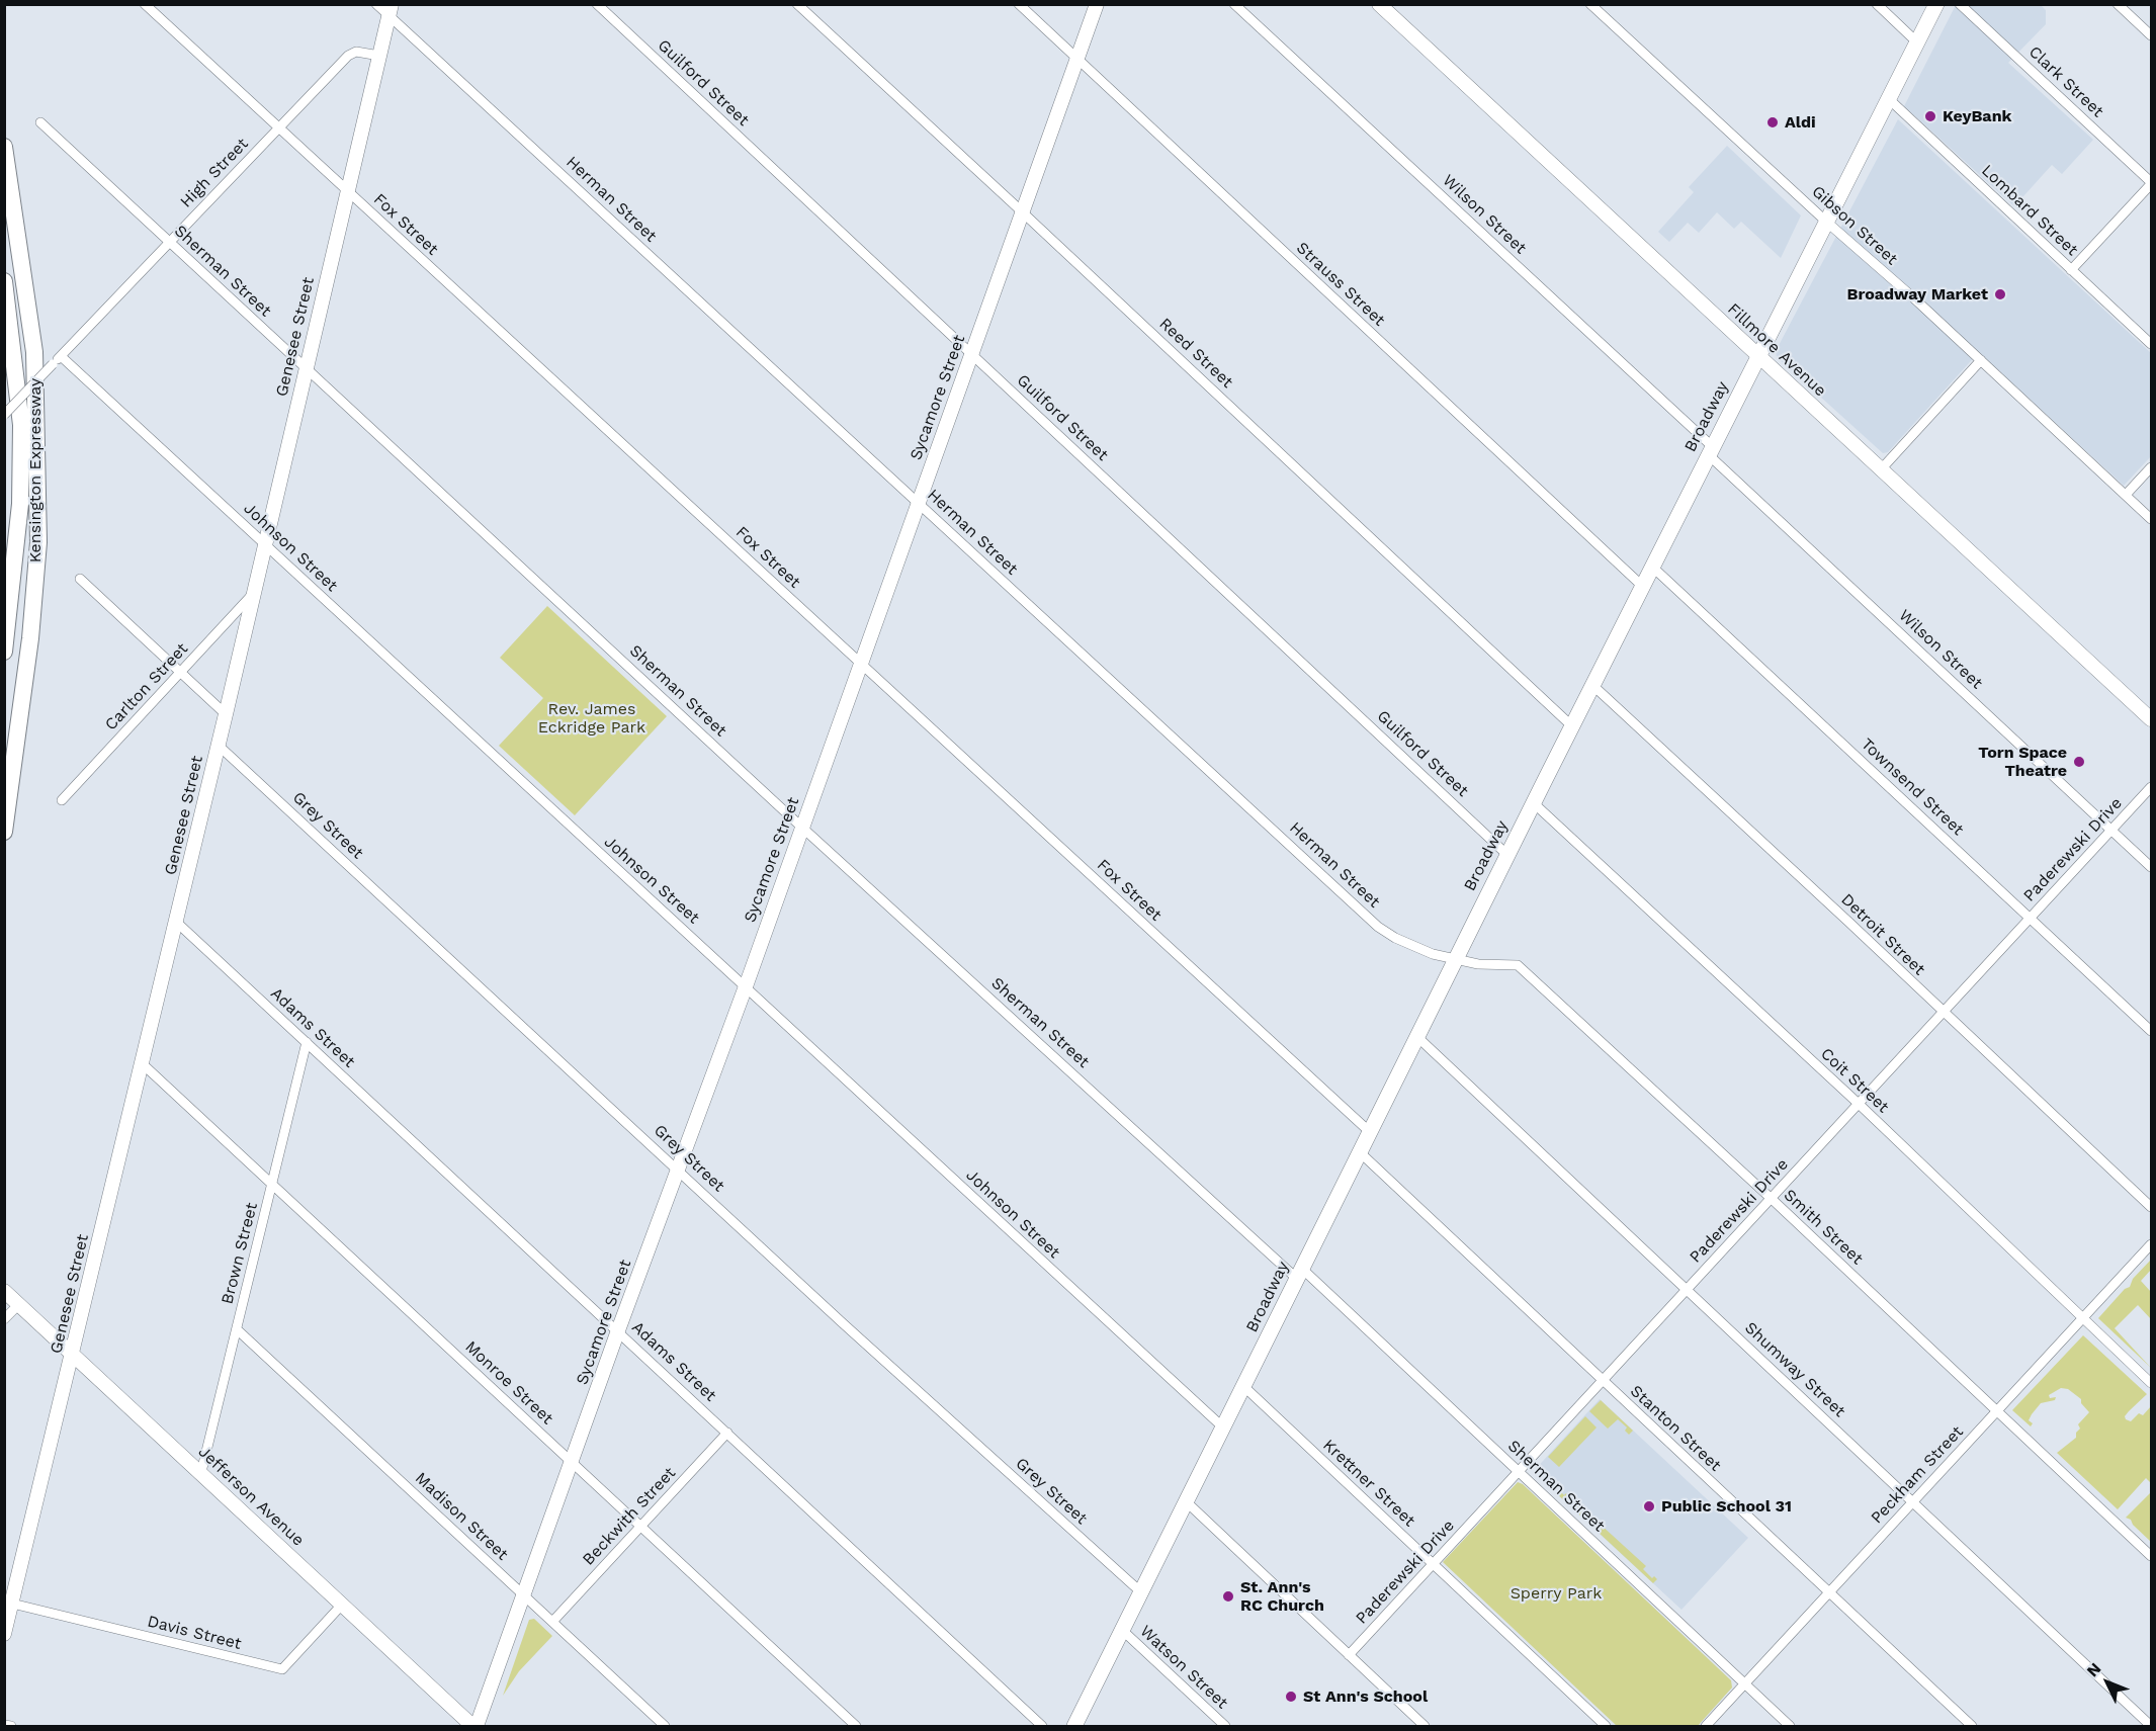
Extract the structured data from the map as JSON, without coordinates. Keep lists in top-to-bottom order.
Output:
{
  "streets": {
    "highway": ["Kensington Expressway"],
    "main road": ["Broadway"],
    "street": [
      "Clark Street",
      "Guilford Street",
      "High Street",
      "Herman Street",
      "Lombard Street",
      "Wilson Street",
      "Fox Street",
      "Gibson Street",
      "Sherman Street",
      "Strauss Street",
      "Genesee Street",
      "Fillmore Avenue",
      "Reed Street",
      "Sycamore Street",
      "Johnson Street",
      "Carlton Street",
      "Townsend Street",
      "Grey Street",
      "Paderewski Drive",
      "Detroit Street",
      "Adams Street",
      "Coit Street",
      "Smith Street",
      "Brown Street",
      "Shumway Street",
      "Monroe Street",
      "Stanton Street",
      "Peckham Street",
      "Krettner Street",
      "Jefferson Avenue",
      "Madison Street",
      "Beckwith Street",
      "Davis Street",
      "Watson Street"
    ]
  },
  "crossings": [
    ["Guilford Street", "Sycamore Street"],
    ["Guilford Street", "Broadway"],
    ["High Street", "Fox Street"],
    ["High Street", "Sherman Street"],
    ["High Street", "Genesee Street"],
    ["High Street", "Johnson Street"],
    ["Herman Street", "Genesee Street"],
    ["Herman Street", "Sycamore Street"],
    ["Herman Street", "Broadway"],
    ["Herman Street", "Smith Street"],
    ["Lombard Street", "Broadway"],
    ["Wilson Street", "Broadway"],
    ["Wilson Street", "Paderewski Drive"],
    ["Fox Street", "Genesee Street"],
    ["Fox Street", "Sycamore Street"],
    ["Fox Street", "Broadway"],
    ["Gibson Street", "Broadway"],
    ["Sherman Street", "Genesee Street"],
    ["Sherman Street", "Sycamore Street"],
    ["Sherman Street", "Broadway"],
    ["Sherman Street", "Paderewski Drive"],
    ["Sherman Street", "Peckham Street"],
    ["Strauss Street", "Sycamore Street"],
    ["Strauss Street", "Broadway"],
    ["Genesee Street", "Johnson Street"],
    ["Genesee Street", "Carlton Street"],
    ["Genesee Street", "Grey Street"],
    ["Genesee Street", "Adams Street"],
    ["Genesee Street", "Monroe Street"],
    ["Genesee Street", "Jefferson Avenue"],
    ["Genesee Street", "Davis Street"],
    ["Fillmore Avenue", "Broadway"],
    ["Reed Street", "Sycamore Street"],
    ["Reed Street", "Broadway"],
    ["Sycamore Street", "Johnson Street"],
    ["Sycamore Street", "Grey Street"],
    ["Sycamore Street", "Adams Street"],
    ["Sycamore Street", "Monroe Street"],
    ["Sycamore Street", "Jefferson Avenue"],
    ["Sycamore Street", "Madison Street"],
    ["Broadway", "Johnson Street"],
    ["Broadway", "Townsend Street"],
    ["Broadway", "Grey Street"],
    ["Broadway", "Detroit Street"],
    ["Broadway", "Coit Street"],
    ["Broadway", "Smith Street"],
    ["Broadway", "Shumway Street"],
    ["Broadway", "Stanton Street"],
    ["Broadway", "Krettner Street"],
    ["Broadway", "Watson Street"],
    ["Townsend Street", "Paderewski Drive"],
    ["Paderewski Drive", "Detroit Street"],
    ["Paderewski Drive", "Coit Street"],
    ["Paderewski Drive", "Smith Street"],
    ["Paderewski Drive", "Shumway Street"],
    ["Paderewski Drive", "Stanton Street"],
    ["Paderewski Drive", "Krettner Street"],
    ["Adams Street", "Brown Street"],
    ["Adams Street", "Beckwith Street"],
    ["Coit Street", "Peckham Street"],
    ["Smith Street", "Peckham Street"],
    ["Brown Street", "Monroe Street"],
    ["Brown Street", "Jefferson Avenue"],
    ["Brown Street", "Madison Street"],
    ["Shumway Street", "Peckham Street"],
    ["Monroe Street", "Beckwith Street"],
    ["Stanton Street", "Peckham Street"],
    ["Jefferson Avenue", "Davis Street"],
    ["Madison Street", "Beckwith Street"]
  ],
  "parks": ["Rev. James Eckridge Park", "Sperry Park"],
  "places": [
    "KeyBank",
    "Aldi",
    "Broadway Market",
    "Torn Space Theatre",
    "Public School 31",
    "St. Ann's RC Church",
    "St Ann's School"
  ],
  "north": "top left"
}
